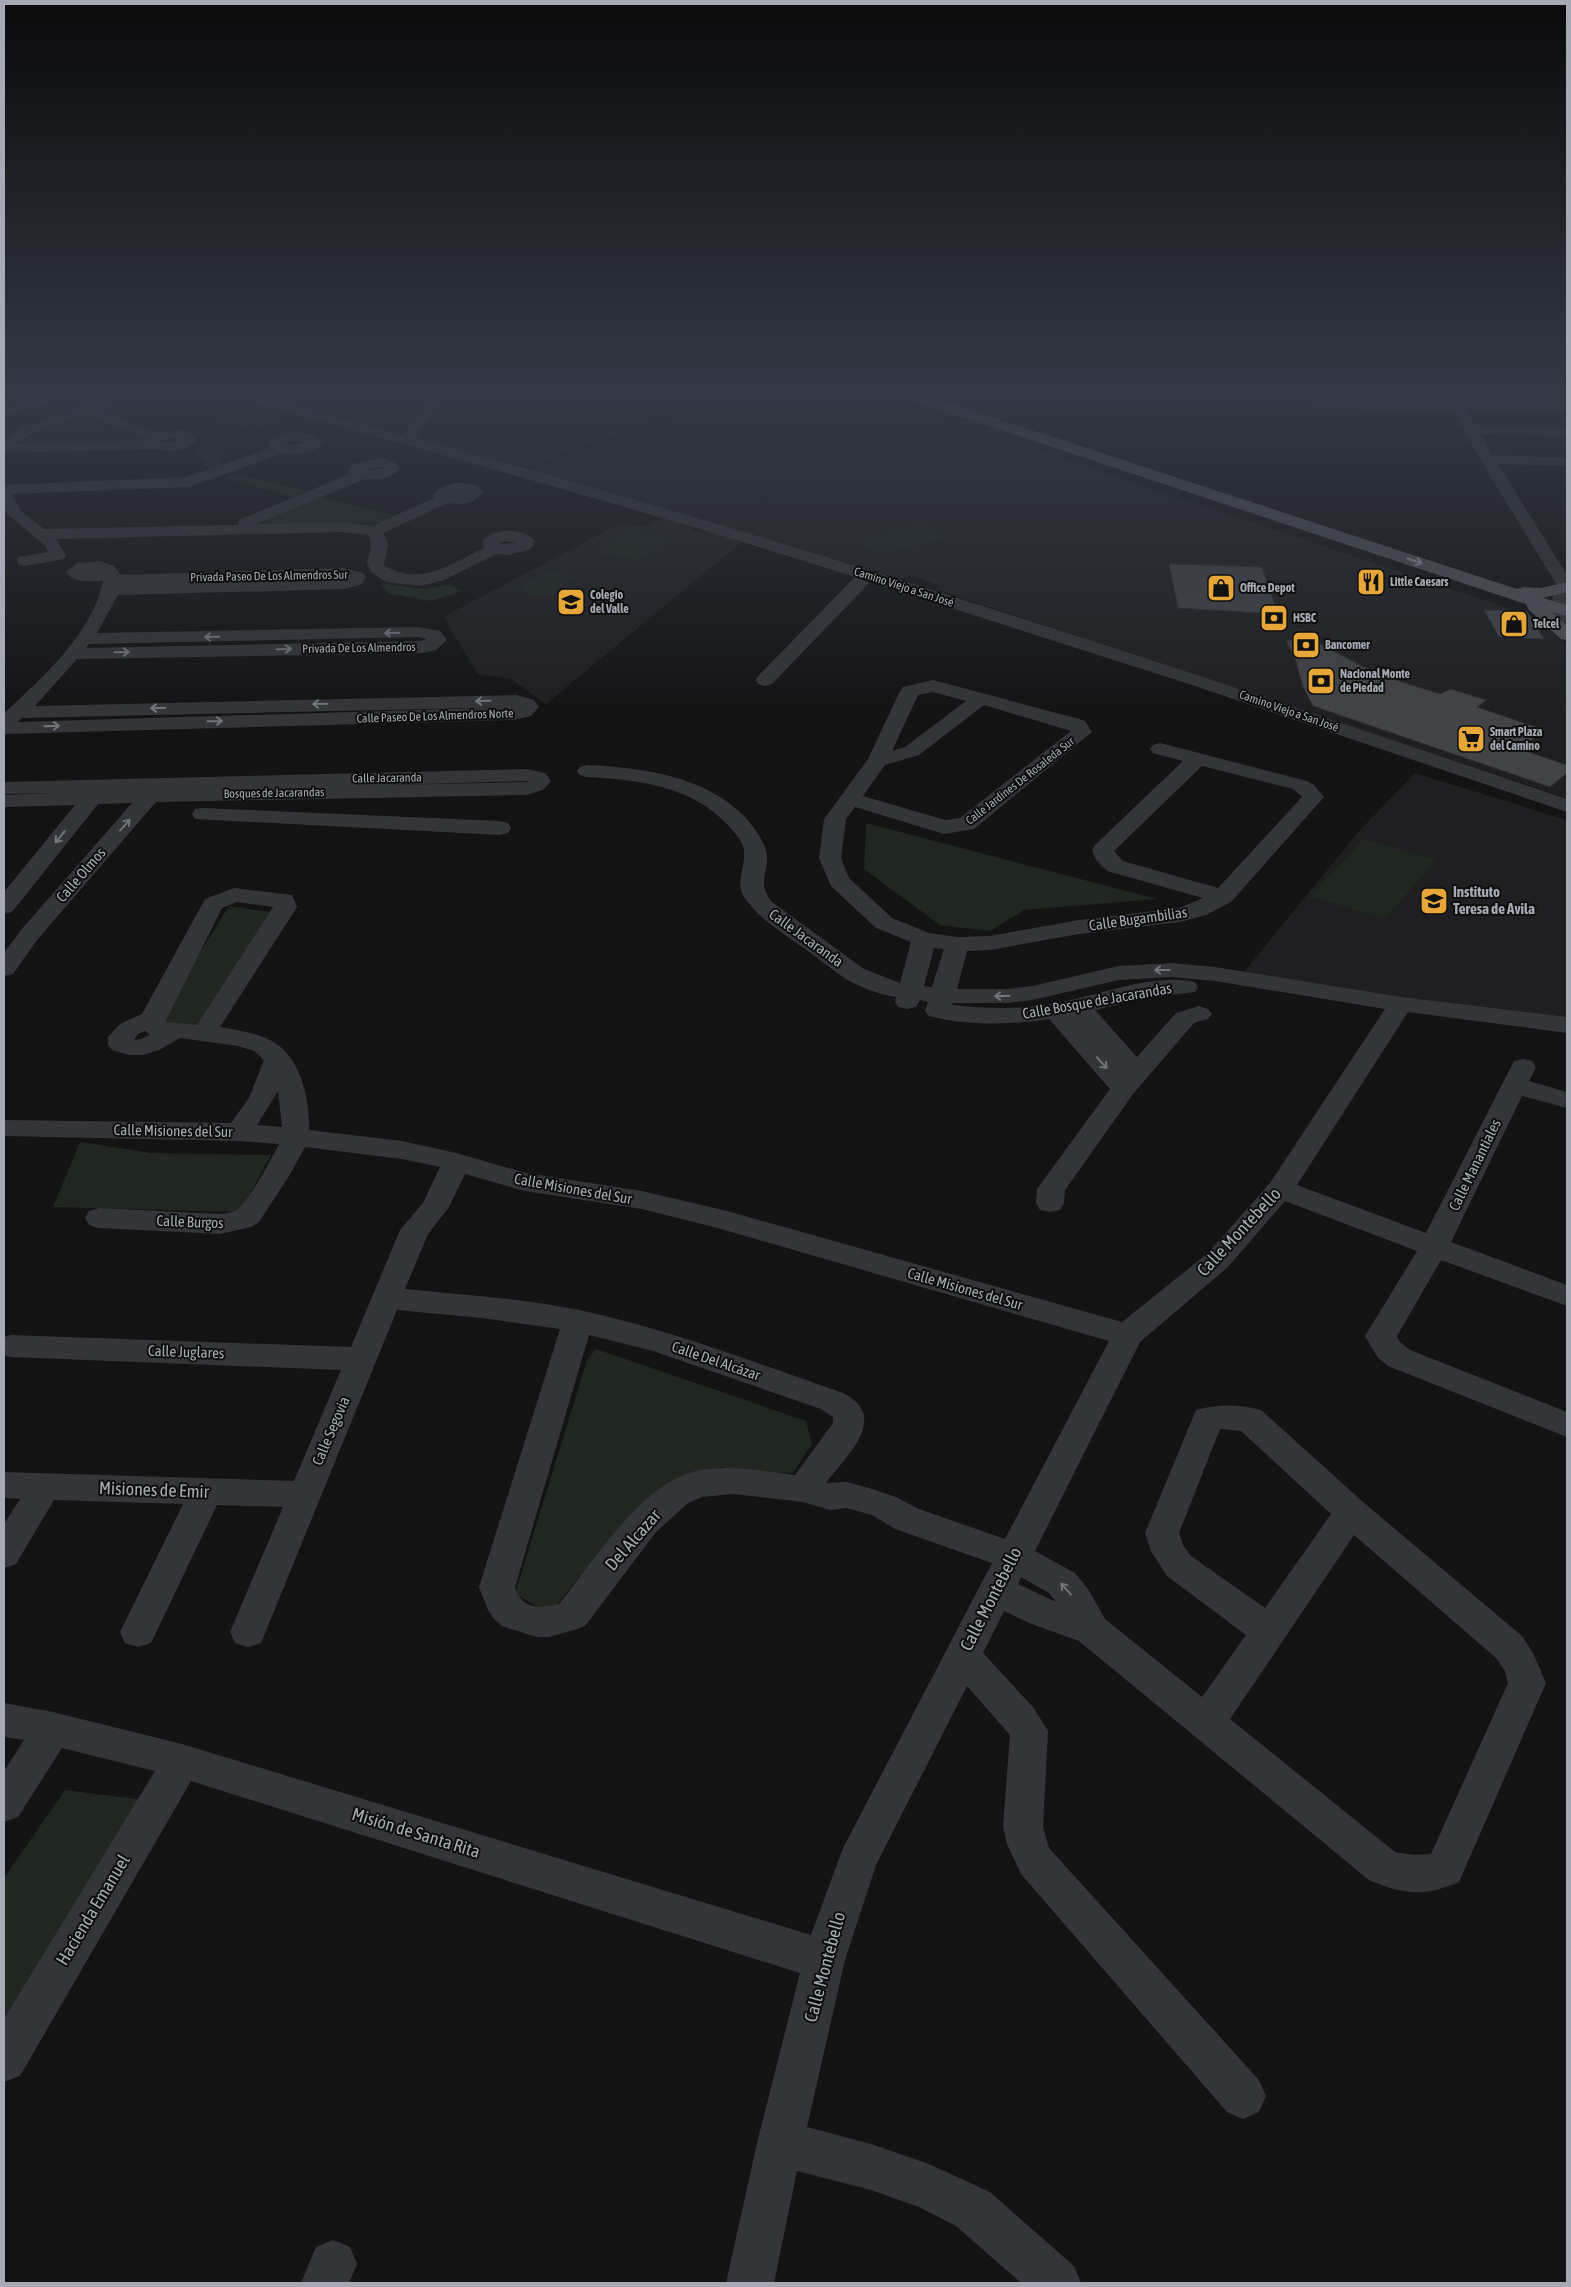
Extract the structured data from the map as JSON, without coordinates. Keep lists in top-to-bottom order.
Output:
{
  "streets": {
    "street": [
      "Privada Paseo De Los Almendros Sur",
      "Camino Viejo a San José",
      "Privada De Los Almendros",
      "Calle Paseo De Los Almendros Norte",
      "Calle Jacaranda",
      "Calle Jardines De Rosaleda Sur",
      "Bosques de Jacarandas",
      "Calle Olmos",
      "Calle Bugambilias",
      "Calle Bosque de Jacarandas",
      "Calle Misiones del Sur",
      "Calle Manantiales",
      "Calle Burgos",
      "Calle Montebello",
      "Calle Juglares",
      "Calle Del Alcázar",
      "Calle Segovia",
      "Misiones de Emir",
      "Del Alcazar",
      "Misión de Santa Rita",
      "Hacienda Emanuel"
    ]
  },
  "crossings": [
    ["Privada Paseo De Los Almendros Sur", "Privada De Los Almendros"],
    ["Calle Jacaranda", "Bosques de Jacarandas"],
    ["Calle Jacaranda", "Calle Bosque de Jacarandas"],
    ["Calle Jardines De Rosaleda Sur", "Calle Bugambilias"],
    ["Bosques de Jacarandas", "Calle Olmos"],
    ["Calle Bosque de Jacarandas", "Calle Montebello"],
    ["Calle Misiones del Sur", "Calle Burgos"],
    ["Calle Misiones del Sur", "Calle Montebello"],
    ["Calle Misiones del Sur", "Calle Segovia"],
    ["Calle Montebello", "Misión de Santa Rita"],
    ["Calle Juglares", "Calle Segovia"],
    ["Calle Del Alcázar", "Calle Segovia"],
    ["Calle Del Alcázar", "Del Alcazar"],
    ["Calle Segovia", "Misiones de Emir"],
    ["Misión de Santa Rita", "Hacienda Emanuel"]
  ],
  "places": {
    "restaurant": ["Little Caesars"],
    "shop": ["Office Depot", "Telcel"],
    "school or university": ["Colegio del Valle", "Instituto Teresa de Avila"],
    "bank": ["HSBC", "Bancomer", "Nacional Monte de Piedad"],
    "supermarket": ["Smart Plaza del Camino"]
  }
}
